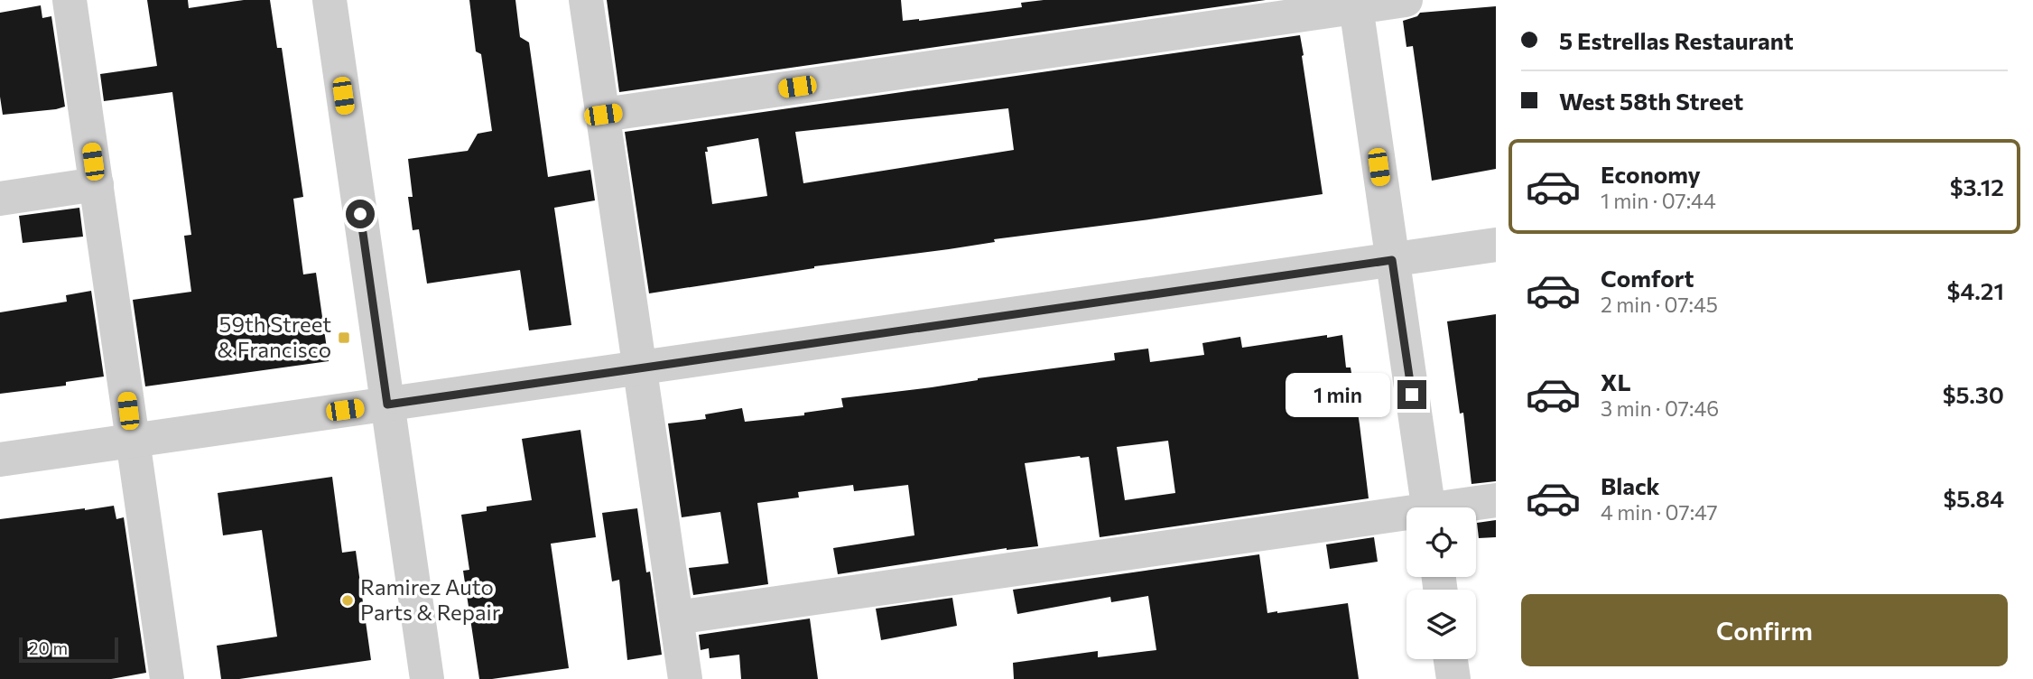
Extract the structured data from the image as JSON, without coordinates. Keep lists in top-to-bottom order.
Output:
{
  "places": {
    "transit": ["59th Street & Francisco"],
    "other": ["Ramirez Auto Parts & Repair"]
  },
  "scale_bar": "20 m",
  "page": {
    "banner": ["5 Estrellas Restaurant", "West 58th Street"],
    "list": [
      {
        "name": "Economy",
        "note": "1 min · 07:44",
        "value": "$3.12"
      },
      {
        "name": "Comfort",
        "note": "2 min · 07:45",
        "value": "$4.21"
      },
      {
        "name": "XL",
        "note": "3 min · 07:46",
        "value": "$5.30"
      },
      {
        "name": "Black",
        "note": "4 min · 07:47",
        "value": "$5.84"
      }
    ],
    "bubble": "1 min",
    "buttons": "Confirm",
    "scale": "20 m"
  }
}
